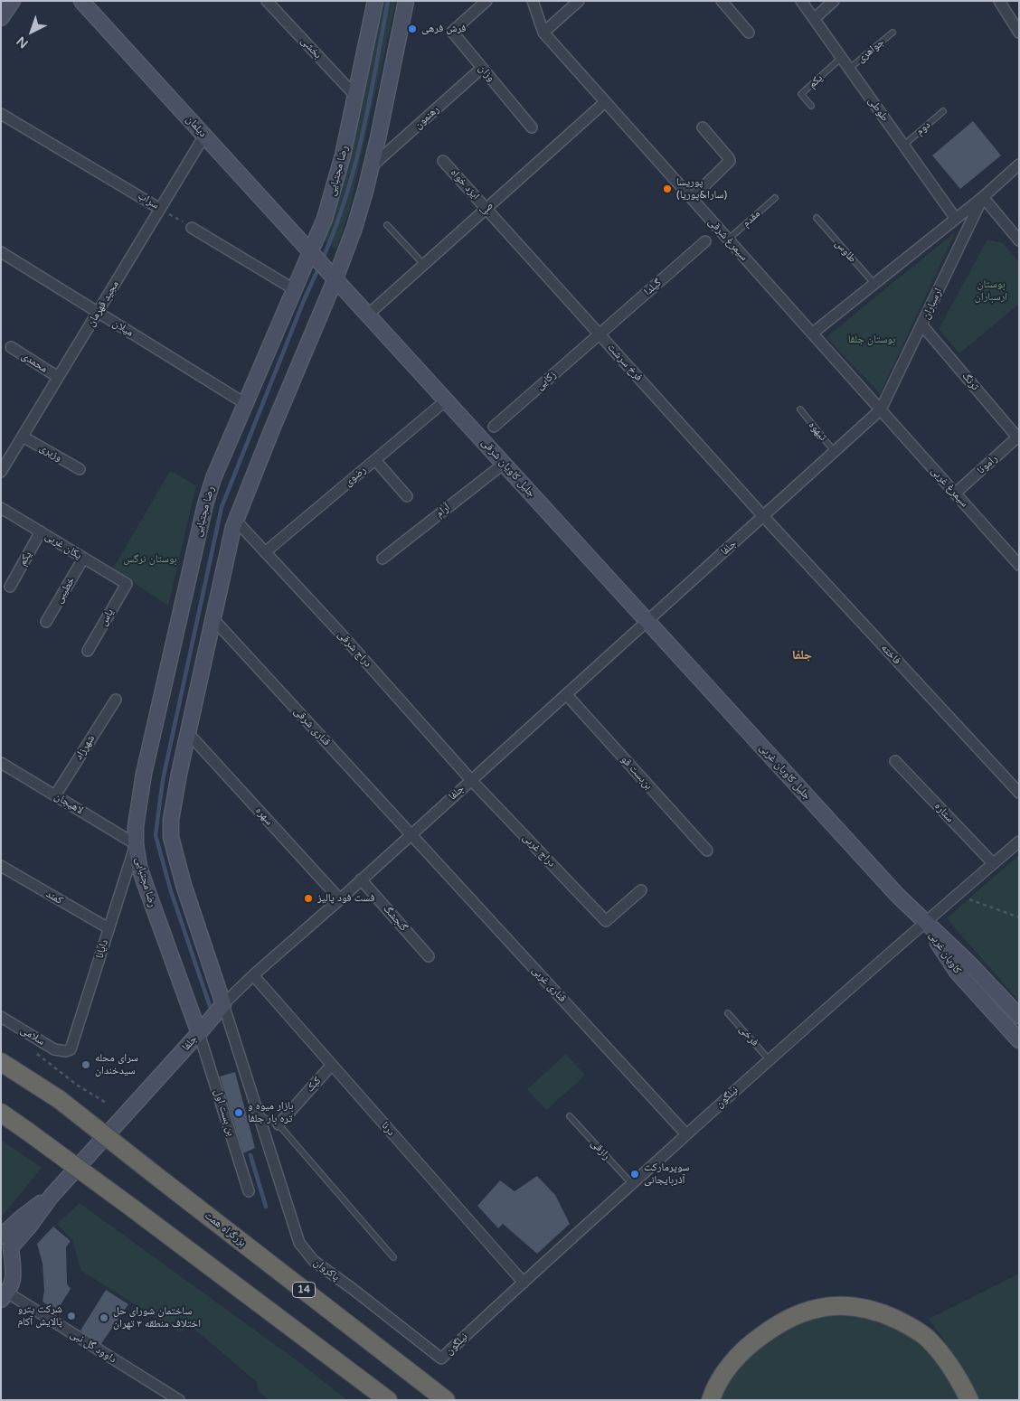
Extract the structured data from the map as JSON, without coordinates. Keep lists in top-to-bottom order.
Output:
{
  "streets": {
    "highway": ["بزرگراه همت", "14"],
    "main road": [
      "دیلمان",
      "رضا مجتبایی",
      "جلیل کاویان شرقی",
      "جلفا",
      "جلیل کاویان غربی",
      "کاویان غربی"
    ],
    "street": [
      "بخشی",
      "وزان",
      "یکم",
      "طوطی",
      "رهنمون",
      "ایزد خواه",
      "سراب",
      "صبا",
      "سیمرغ شرقی",
      "گیلدا",
      "مجید قهرمان",
      "ارسباران",
      "میلان",
      "محمدی",
      "فرخ سرشت",
      "زکایی",
      "ترنگ",
      "وزیری",
      "رامونا",
      "رضوی",
      "سیمرغ غربی",
      "آرام",
      "یکان غربی",
      "خطیبی",
      "یاس",
      "دراج شرقی",
      "فاخته",
      "قناری شرقی",
      "شهرزاد",
      "بن‌بست قو",
      "لاهیجان",
      "ستاره",
      "سهره",
      "دراج غربی",
      "کمند",
      "گنجشگ",
      "دایانا",
      "قناری غربی",
      "سلامی",
      "کبک",
      "نیلگون",
      "بن بست اول",
      "درنا",
      "پاکروان",
      "داوود گل نبی"
    ],
    "lane": [
      "جواهری",
      "دوم",
      "مقدم",
      "طاوس",
      "تیهوه",
      "فرخی",
      "رازقی"
    ]
  },
  "crossings": [
    ["بخشی", "رضا مجتبایی"],
    ["جواهری", "طوطی"],
    ["وزان", "رهنمون"],
    ["یکم", "طوطی"],
    ["یکم", "یکان غربی"],
    ["طوطی", "دوم"],
    ["طوطی", "ارسباران"],
    ["دیلمان", "رضا مجتبایی"],
    ["دیلمان", "مجید قهرمان"],
    ["دیلمان", "جلیل کاویان شرقی"],
    ["رضا مجتبایی", "میلان"],
    ["رضا مجتبایی", "جلفا"],
    ["رضا مجتبایی", "لاهیجان"],
    ["رضا مجتبایی", "دایانا"],
    ["رضا مجتبایی", "بن بست اول"],
    ["ایزد خواه", "صبا"],
    ["ایزد خواه", "فرخ سرشت"],
    ["سراب", "مجید قهرمان"],
    ["صبا", "سیمرغ شرقی"],
    ["صبا", "فرخ سرشت"],
    ["صبا", "جلیل کاویان شرقی"],
    ["مقدم", "سیمرغ شرقی"],
    ["سیمرغ شرقی", "ارسباران"],
    ["سیمرغ شرقی", "سیمرغ غربی"],
    ["سیمرغ شرقی", "جلفا"],
    ["طاوس", "ارسباران"],
    ["گیلدا", "فرخ سرشت"],
    ["گیلدا", "زکایی"],
    ["مجید قهرمان", "میلان"],
    ["مجید قهرمان", "محمدی"],
    ["مجید قهرمان", "وزیری"],
    ["ارسباران", "ترنگ"],
    ["ارسباران", "سیمرغ غربی"],
    ["ارسباران", "جلفا"],
    ["فرخ سرشت", "زکایی"],
    ["فرخ سرشت", "جلفا"],
    ["فرخ سرشت", "فاخته"],
    ["ترنگ", "رامونا"],
    ["تیهوه", "جلفا"],
    ["رامونا", "سیمرغ غربی"],
    ["جلیل کاویان شرقی", "رضوی"],
    ["جلیل کاویان شرقی", "آرام"],
    ["جلیل کاویان شرقی", "جلفا"],
    ["جلیل کاویان شرقی", "جلیل کاویان غربی"],
    ["رضوی", "دراج شرقی"],
    ["سیمرغ غربی", "جلفا"],
    ["یکان غربی", "خطیبی"],
    ["یکان غربی", "یاس"],
    ["جلفا", "دراج شرقی"],
    ["جلفا", "فاخته"],
    ["جلفا", "قناری شرقی"],
    ["جلفا", "جلیل کاویان غربی"],
    ["جلفا", "بن‌بست قو"],
    ["جلفا", "سهره"],
    ["جلفا", "دراج غربی"],
    ["جلفا", "گنجشگ"],
    ["جلفا", "قناری غربی"],
    ["جلفا", "بن بست اول"],
    ["جلفا", "درنا"],
    ["جلفا", "پاکروان"],
    ["دراج شرقی", "دراج غربی"],
    ["قناری شرقی", "قناری غربی"],
    ["شهرزاد", "لاهیجان"],
    ["جلیل کاویان غربی", "کاویان غربی"],
    ["جلیل کاویان غربی", "نیلگون"],
    ["لاهیجان", "دایانا"],
    ["ستاره", "نیلگون"],
    ["کمند", "دایانا"],
    ["دایانا", "سلامی"],
    ["کاویان غربی", "نیلگون"],
    ["قناری غربی", "نیلگون"],
    ["فرخی", "نیلگون"],
    ["کبک", "درنا"],
    ["نیلگون", "درنا"],
    ["نیلگون", "رازقی"],
    ["نیلگون", "پاکروان"]
  ],
  "districts": ["جلفا"],
  "parks": ["بوستان ارسباران", "بوستان جلفا", "بوستان نرگس"],
  "places": [
    "فرش فرهی",
    "پوریسا (سارا&پوریا)",
    "فست فود پالیز",
    "سرای محله سیدخندان",
    "بازار میوه و تره بار جلفا",
    "سوپرمارکت آذربایجانی",
    "شرکت پترو پالایش آکام",
    "ساختمان شورای حل اختلاف منطقه ۳ تهران"
  ],
  "north": "bottom left"
}
